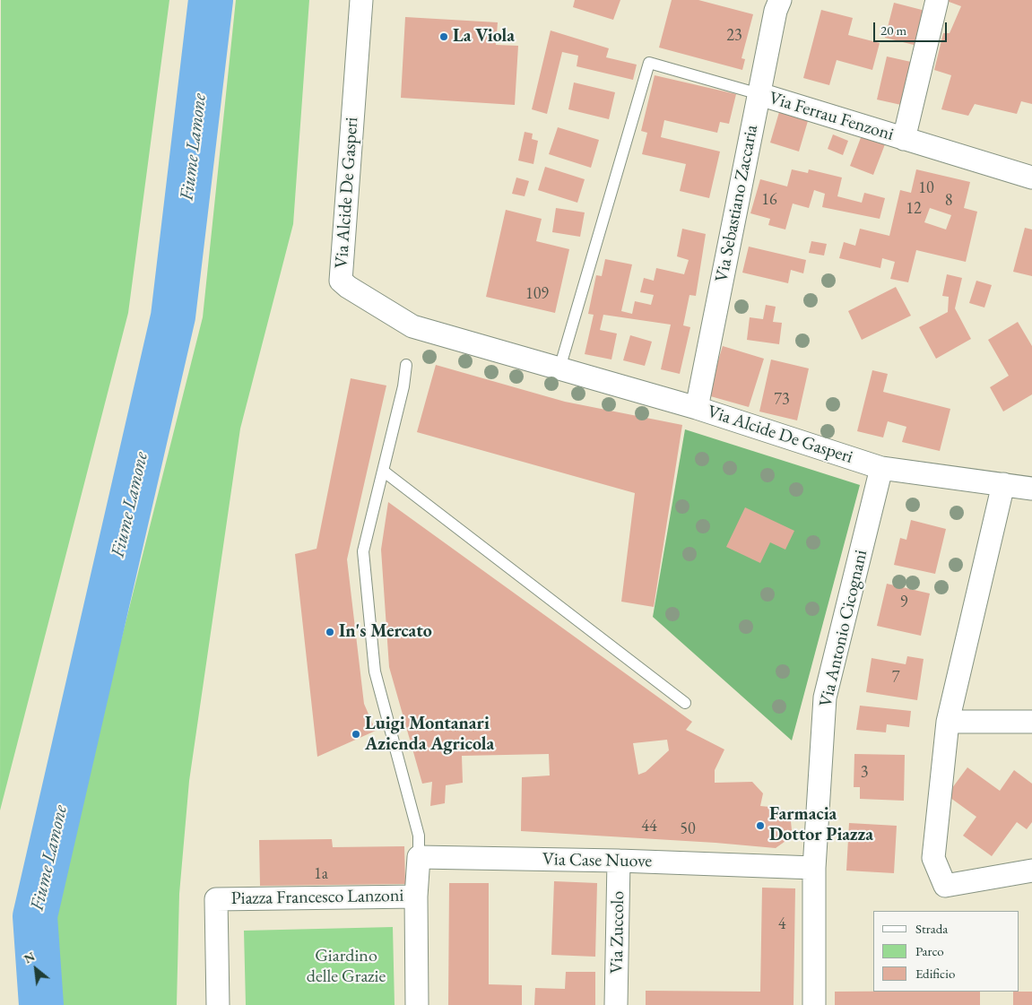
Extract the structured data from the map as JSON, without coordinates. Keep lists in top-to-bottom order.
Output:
{
  "streets": {
    "street": [
      "Via Ferrau Fenzoni",
      "Via Alcide De Gasperi",
      "Via Sebastiano Zaccaria",
      "Via Antonio Cicognani",
      "Via Case Nuove",
      "Piazza Francesco Lanzoni",
      "Via Zuccolo"
    ]
  },
  "crossings": [
    ["Via Ferrau Fenzoni", "Via Sebastiano Zaccaria"],
    ["Via Alcide De Gasperi", "Via Sebastiano Zaccaria"],
    ["Via Alcide De Gasperi", "Via Antonio Cicognani"],
    ["Via Antonio Cicognani", "Via Case Nuove"],
    ["Via Case Nuove", "Via Zuccolo"]
  ],
  "water": ["Fiume Lamone"],
  "parks": ["Giardino delle Grazie"],
  "places": [
    "La Viola",
    "In's Mercato",
    "Luigi Montanari Azienda Agricola",
    "Farmacia Dottor Piazza"
  ],
  "house_numbers": [
    "23",
    "10",
    "16",
    "8",
    "12",
    "109",
    "73",
    "9",
    "7",
    "3",
    "44",
    "50",
    "1a",
    "4"
  ],
  "legend": ["Strada", "Parco", "Edificio"],
  "scale_bar": "20 m",
  "north": "top left"
}
